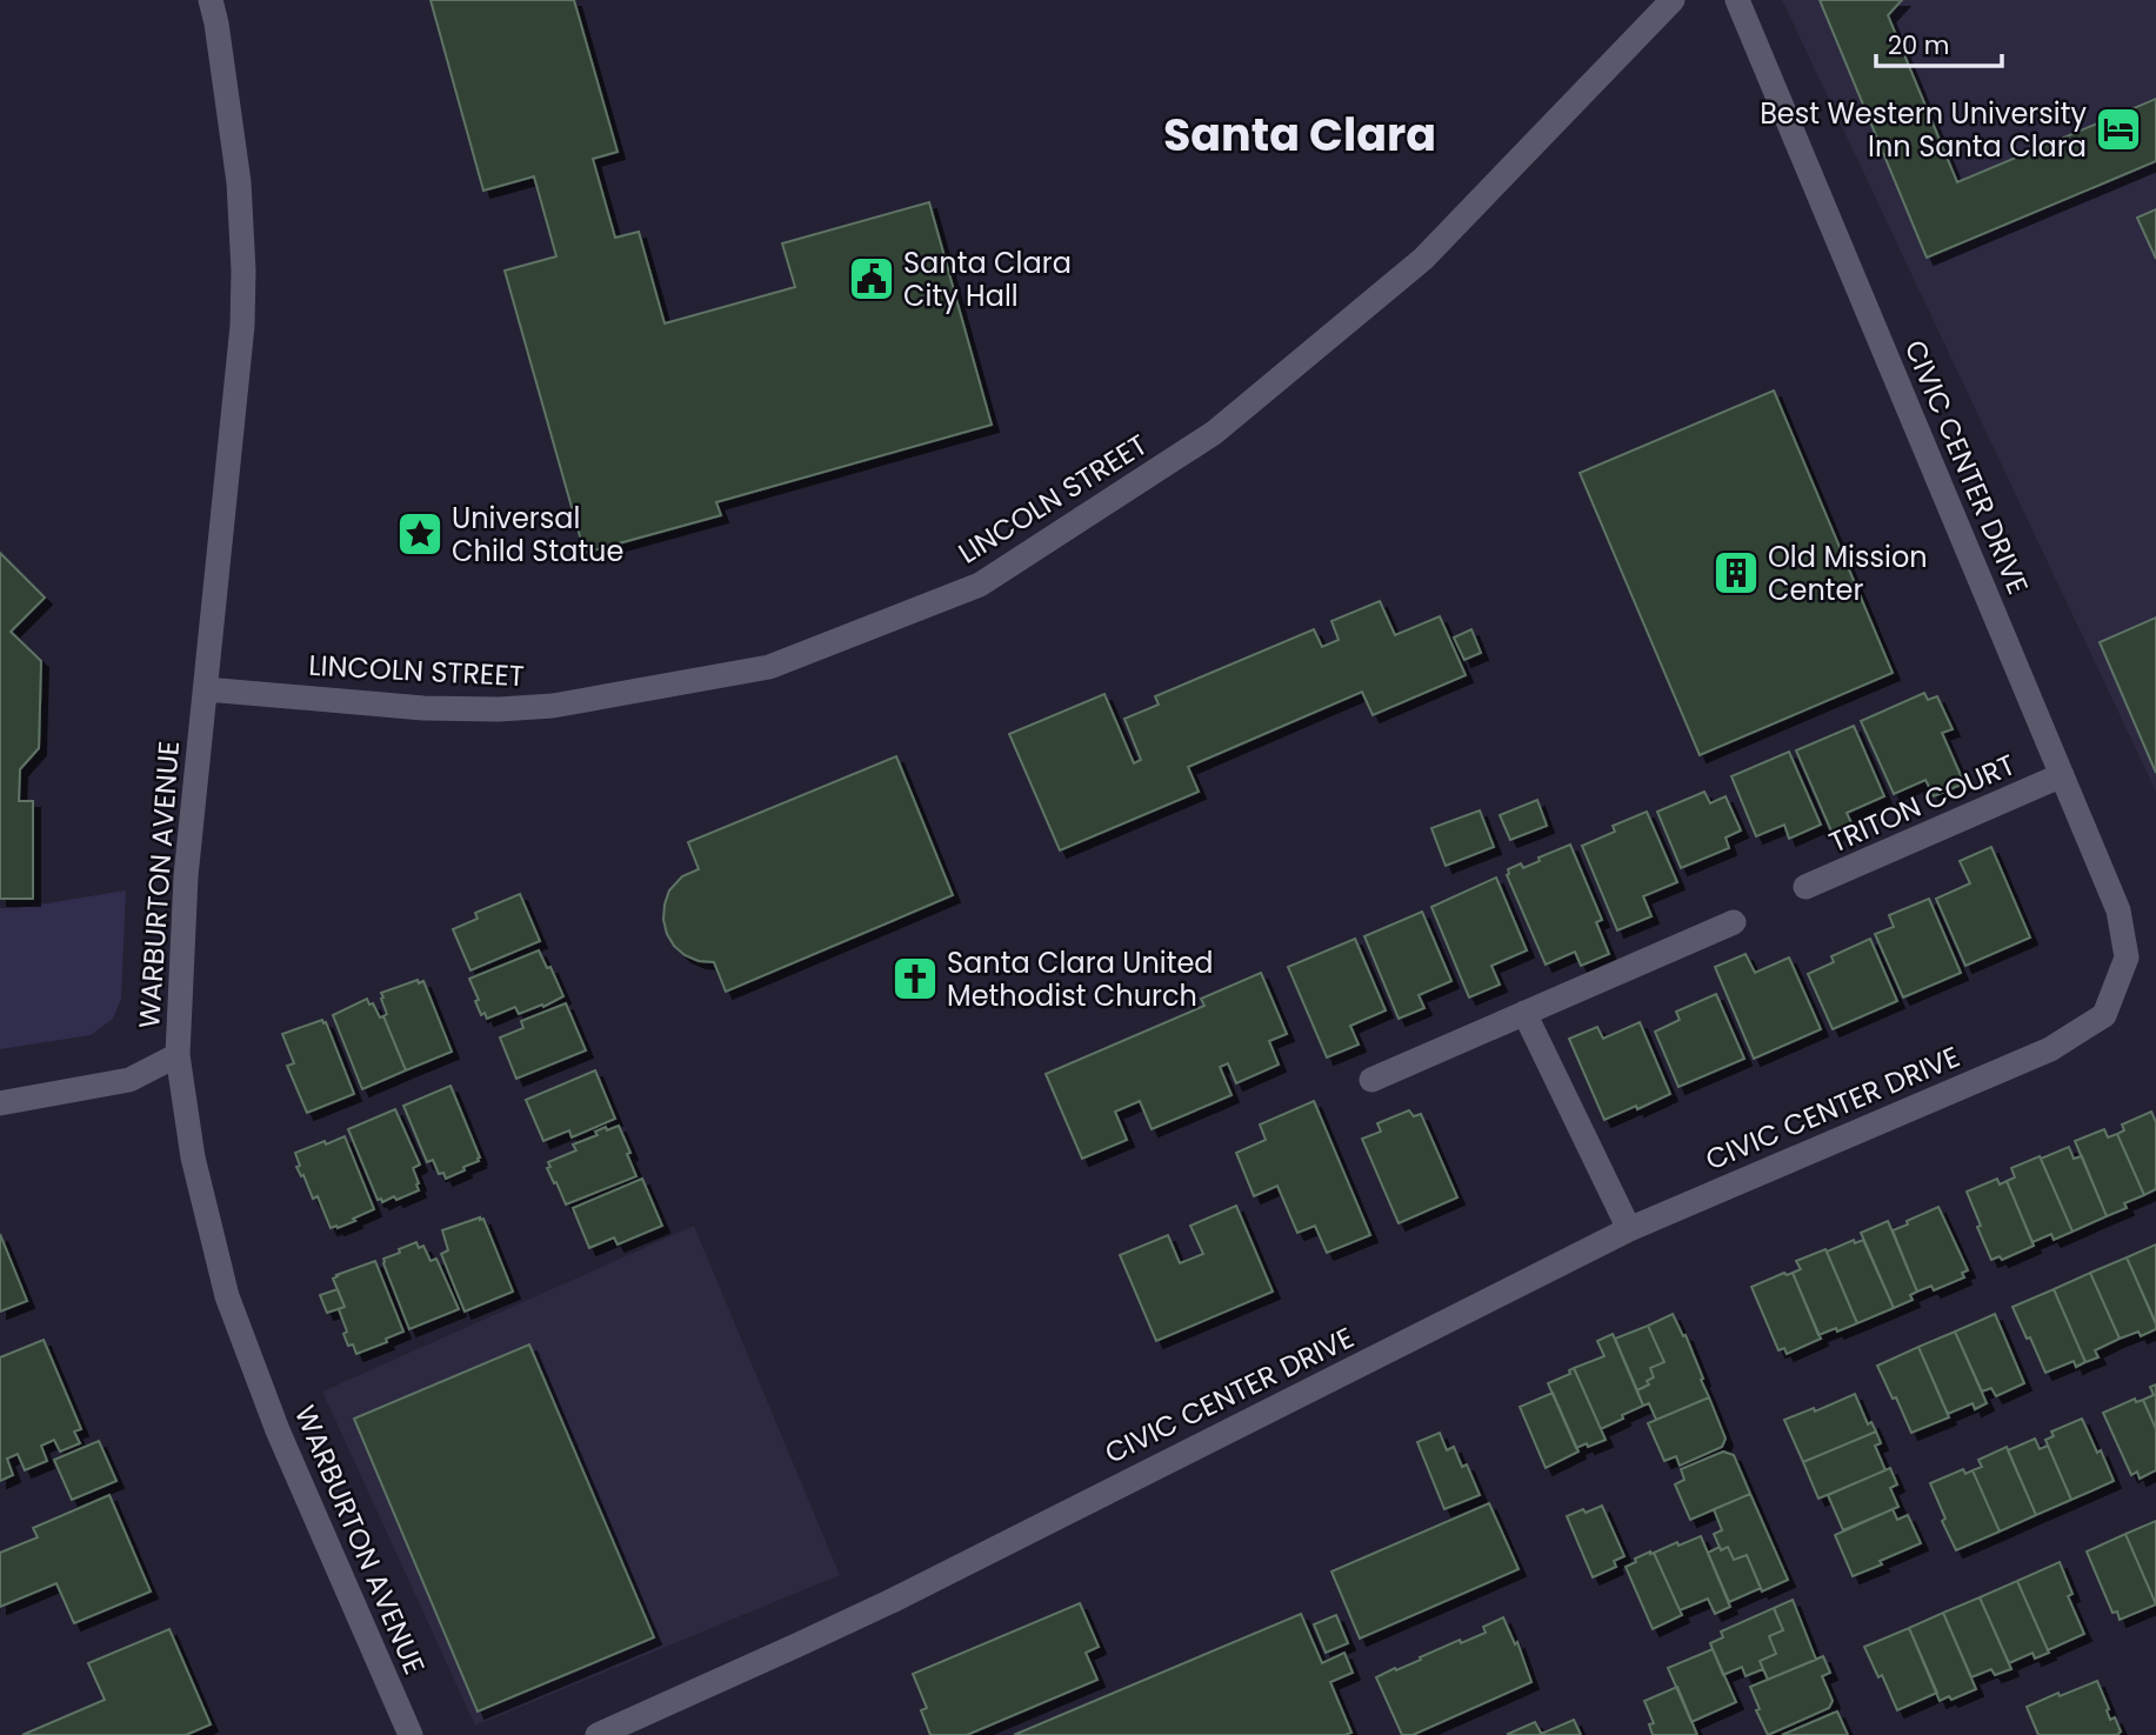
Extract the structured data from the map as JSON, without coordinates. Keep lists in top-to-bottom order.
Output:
{
  "streets": {
    "street": [
      "CIVIC CENTER DRIVE",
      "LINCOLN STREET",
      "TRITON COURT",
      "WARBURTON AVENUE"
    ]
  },
  "crossings": [
    ["CIVIC CENTER DRIVE", "TRITON COURT"],
    ["LINCOLN STREET", "WARBURTON AVENUE"]
  ],
  "districts": ["Santa Clara"],
  "places": {
    "hotel": ["Best Western University Inn Santa Clara"],
    "public building": ["Santa Clara City Hall"],
    "place": ["Universal Child Statue"],
    "building": ["Old Mission Center"],
    "church": ["Santa Clara United Methodist Church"]
  },
  "scale_bar": "20 m"
}
